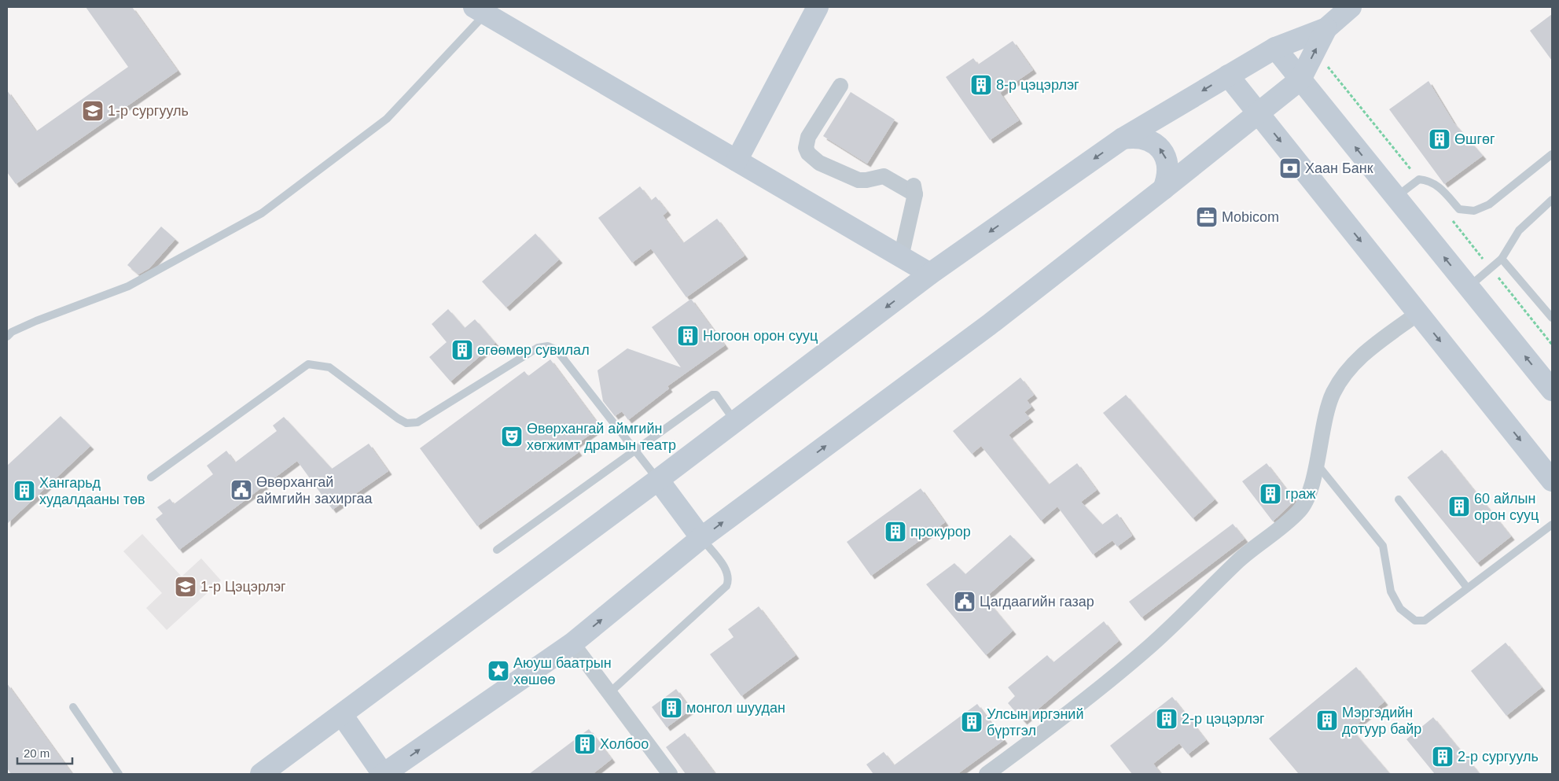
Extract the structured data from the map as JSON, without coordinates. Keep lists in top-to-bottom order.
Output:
{
  "places": {
    "building": [
      "8-р цэцэрлэг",
      "Өшгөг",
      "Ногоон орон сууц",
      "өгөөмөр сувилал",
      "Хангарьд худалдааны төв",
      "граж",
      "60 айлын орон сууц",
      "прокурор",
      "монгол шуудан",
      "2-р цэцэрлэг",
      "Мэргэдийн дотуур байр",
      "Улсын иргэний бүртгэл",
      "Холбоо",
      "2-р сургууль"
    ],
    "school or university": ["1-р сургууль", "1-р Цэцэрлэг"],
    "bank": ["Хаан Банк"],
    "office": ["Mobicom"],
    "theatre": ["Өвөрхангай аймгийн хөгжимт драмын театр"],
    "public building": ["Өвөрхангай аймгийн захиргаа", "Цагдаагийн газар"],
    "place": ["Аюуш баатрын хөшөө"]
  },
  "scale_bar": "20 m"
}
